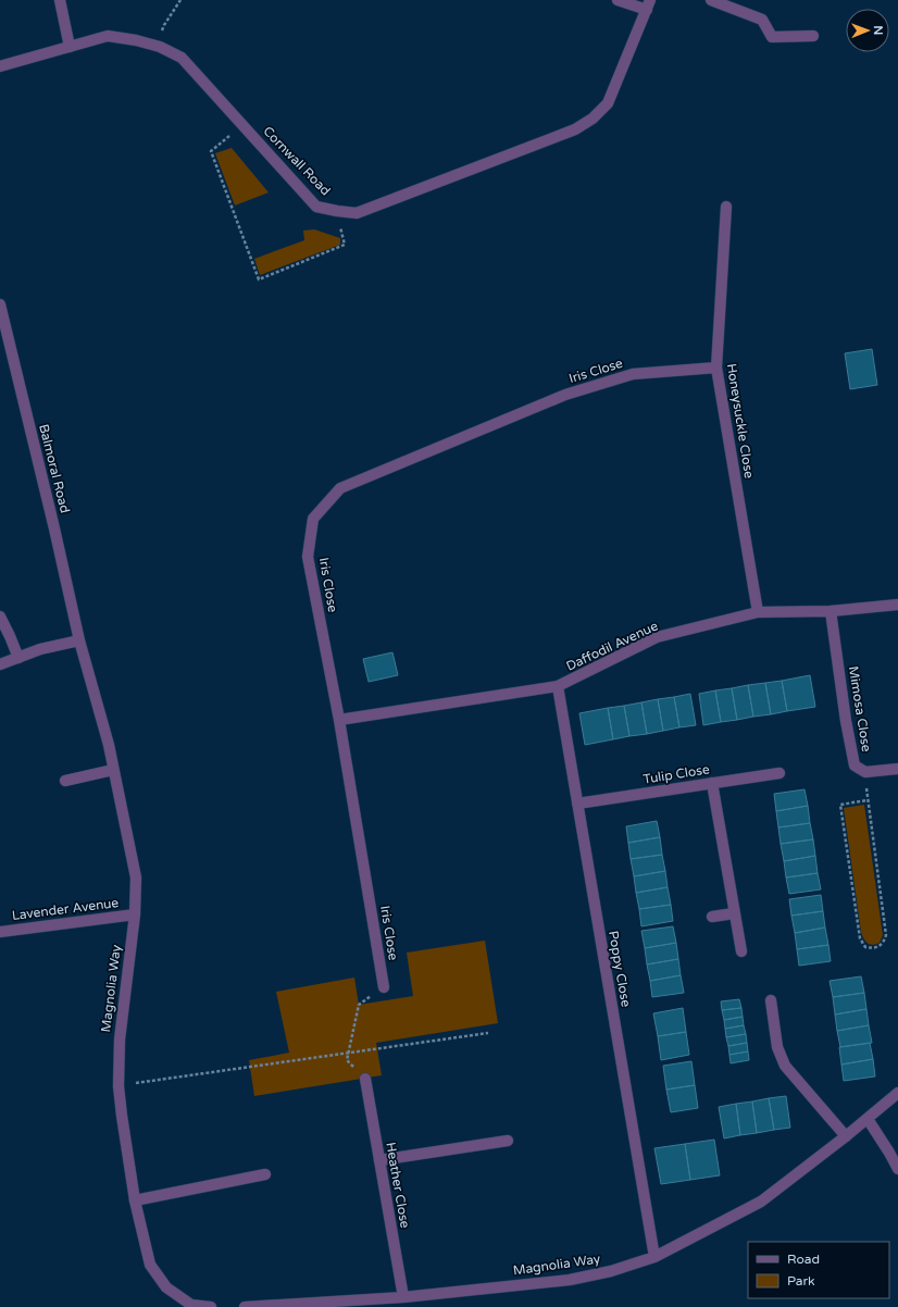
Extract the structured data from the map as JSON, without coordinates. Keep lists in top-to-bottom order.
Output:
{
  "streets": {
    "street": [
      "Cornwall Road",
      "Iris Close",
      "Honeysuckle Close",
      "Balmoral Road",
      "Daffodil Avenue",
      "Mimosa Close",
      "Tulip Close",
      "Lavender Avenue",
      "Poppy Close",
      "Magnolia Way",
      "Heather Close"
    ]
  },
  "crossings": [
    ["Iris Close", "Honeysuckle Close"],
    ["Iris Close", "Daffodil Avenue"],
    ["Honeysuckle Close", "Daffodil Avenue"],
    ["Balmoral Road", "Magnolia Way"],
    ["Daffodil Avenue", "Mimosa Close"],
    ["Daffodil Avenue", "Poppy Close"],
    ["Tulip Close", "Poppy Close"],
    ["Lavender Avenue", "Magnolia Way"],
    ["Poppy Close", "Magnolia Way"],
    ["Magnolia Way", "Heather Close"]
  ],
  "legend": ["Road", "Park"],
  "north": "right"
}
